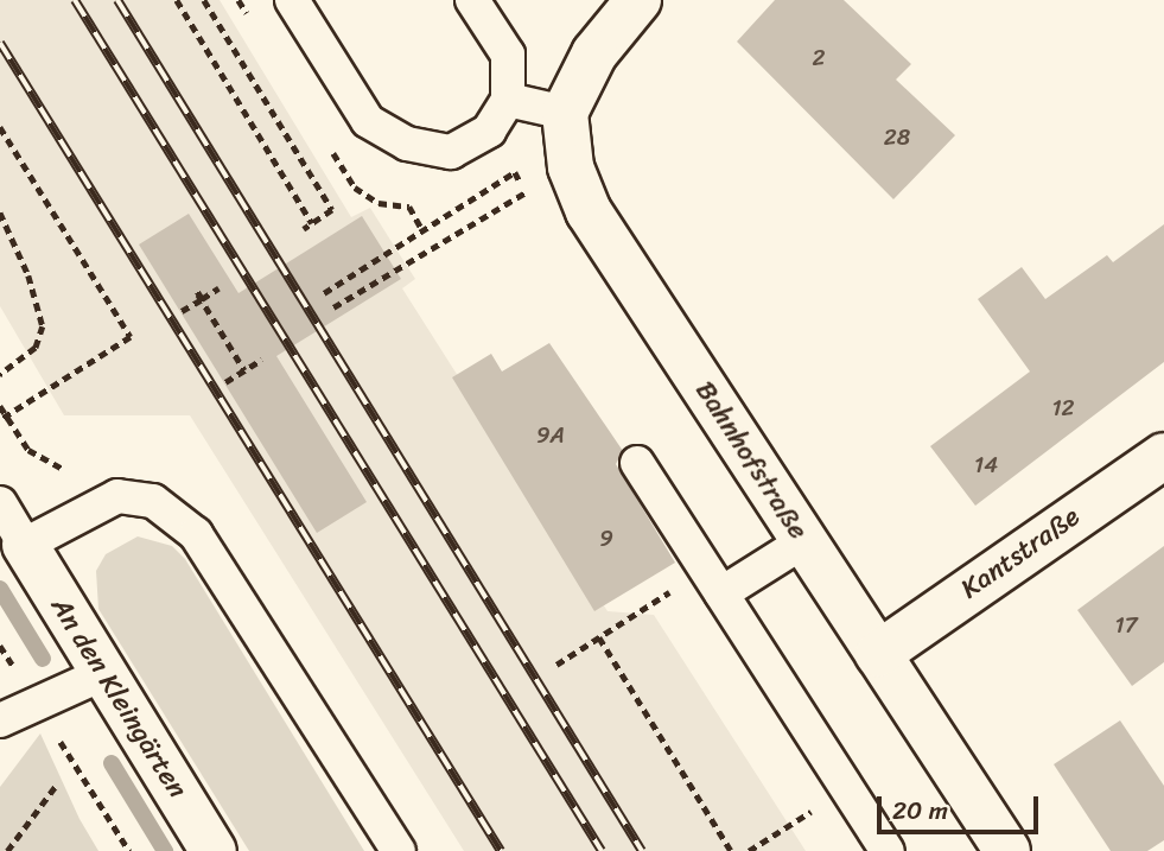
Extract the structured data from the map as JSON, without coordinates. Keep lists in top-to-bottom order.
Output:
{
  "streets": {
    "street": ["Bahnhofstraße", "Kantstraße", "An den Kleingärten"]
  },
  "crossings": [
    ["Bahnhofstraße", "Kantstraße"]
  ],
  "house_numbers": [
    "2",
    "28",
    "12",
    "9A",
    "14",
    "9",
    "17"
  ],
  "scale_bar": "20 m"
}
